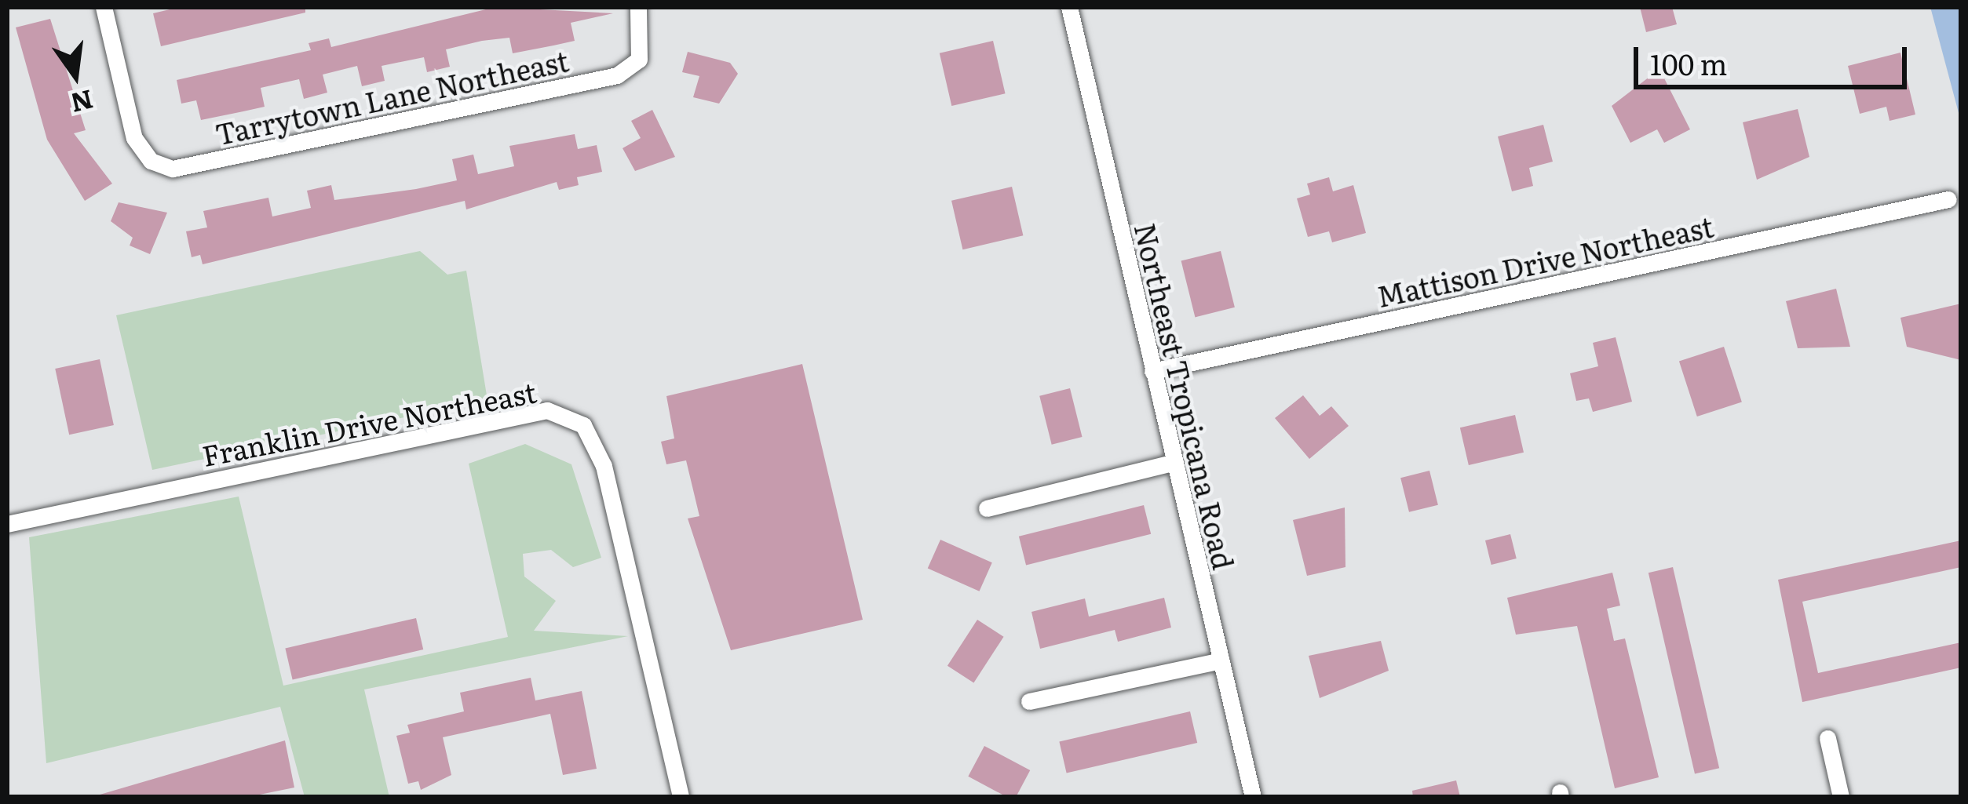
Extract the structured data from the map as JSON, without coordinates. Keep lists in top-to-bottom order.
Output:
{
  "streets": {
    "street": [
      "Tarrytown Lane Northeast",
      "Mattison Drive Northeast",
      "Northeast Tropicana Road",
      "Franklin Drive Northeast"
    ]
  },
  "crossings": [
    ["Mattison Drive Northeast", "Northeast Tropicana Road"]
  ],
  "scale_bar": "100 m",
  "north": "bottom"
}
